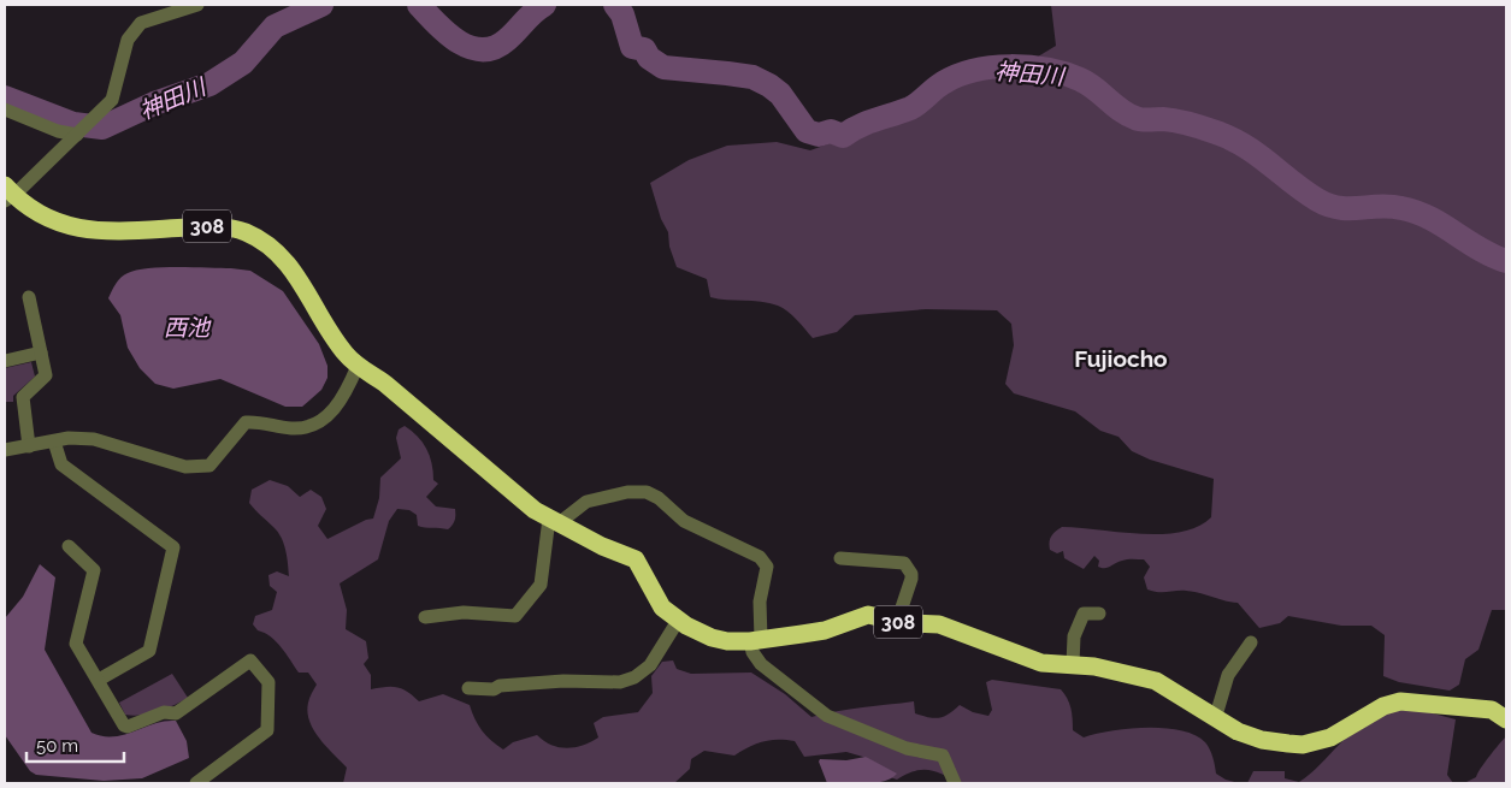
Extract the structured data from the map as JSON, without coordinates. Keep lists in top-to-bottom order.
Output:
{
  "streets": {
    "highway": ["308"]
  },
  "districts": ["Fujiocho"],
  "water": ["神田川", "西池"],
  "scale_bar": "50 m"
}
